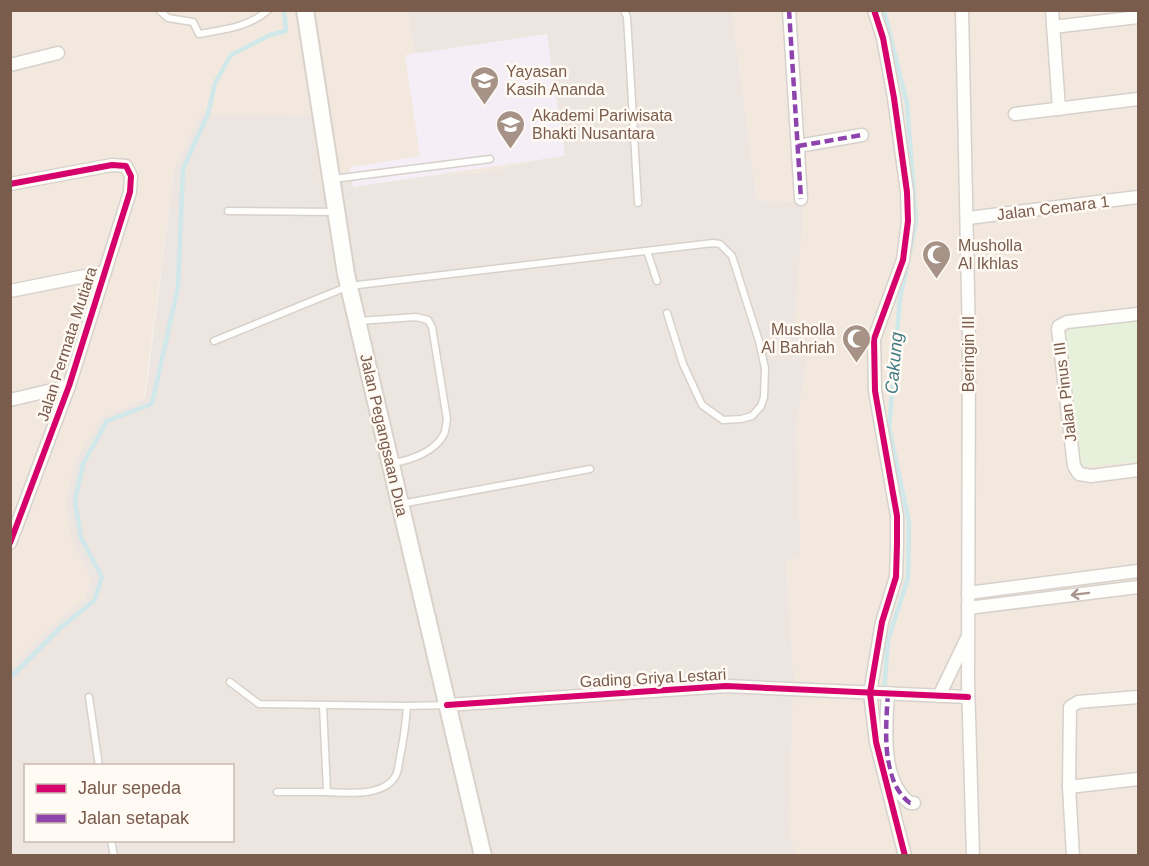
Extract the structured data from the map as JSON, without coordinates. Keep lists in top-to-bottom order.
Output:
{
  "streets": {
    "main road": ["Jalan Pegangsaan Dua"],
    "street": [
      "Jalan Cemara 1",
      "Jalan Permata Mutiara",
      "Beringin III",
      "Jalan Pinus III",
      "Gading Griya Lestari"
    ]
  },
  "crossings": [
    ["Jalan Cemara 1", "Beringin III"],
    ["Beringin III", "Gading Griya Lestari"],
    ["Jalan Pegangsaan Dua", "Gading Griya Lestari"]
  ],
  "water": ["Cakung"],
  "places": {
    "school or university": ["Yayasan Kasih Ananda", "Akademi Pariwisata Bhakti Nusantara"],
    "mosque": ["Musholla Al Ikhlas", "Musholla Al Bahriah"]
  },
  "legend": ["Jalur sepeda", "Jalan setapak"]
}
